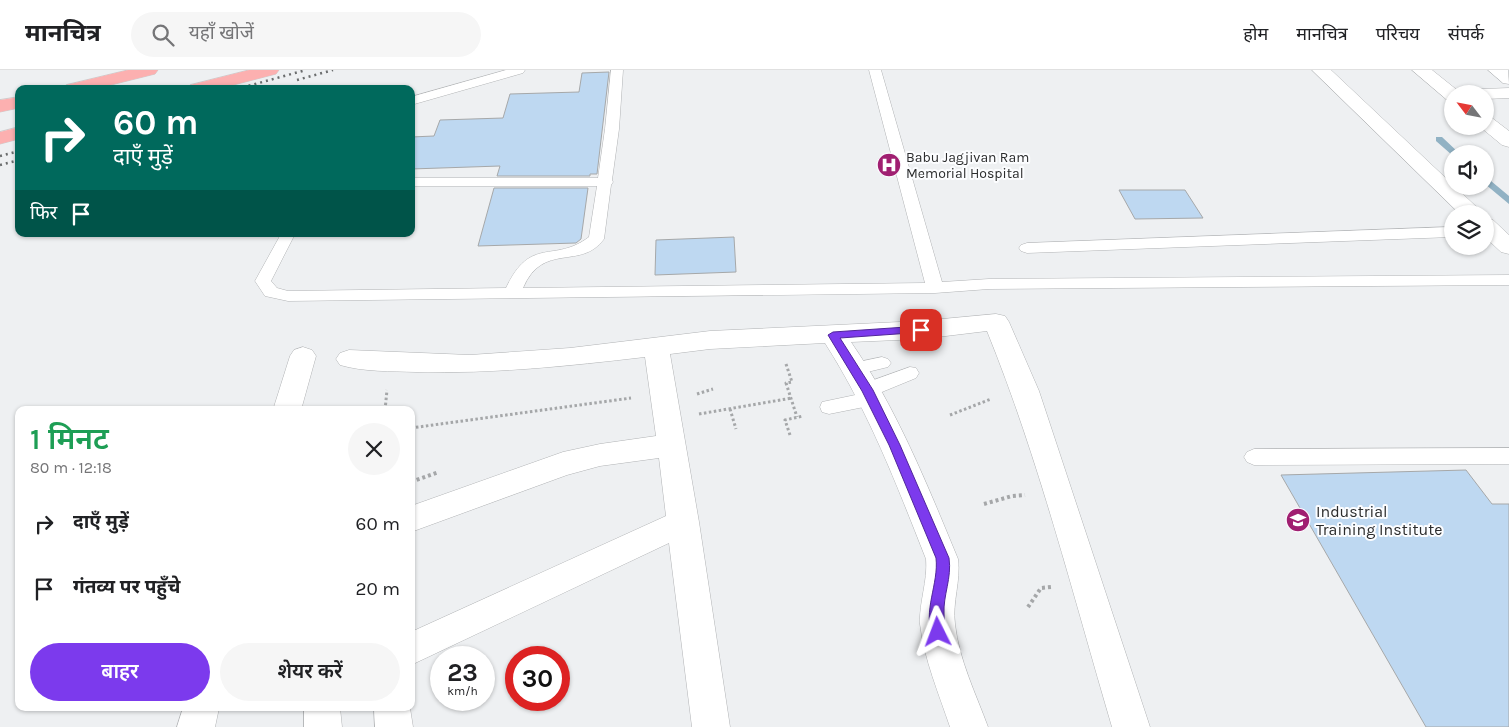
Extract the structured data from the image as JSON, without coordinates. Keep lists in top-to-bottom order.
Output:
{
  "places": {
    "hospital": ["Babu Jagjivan Ram Memorial Hospital"],
    "school or university": ["Industrial Training Institute"]
  },
  "north": "top left",
  "page": {
    "header": "मानचित्र",
    "search": "यहाँ खोजें",
    "nav": [
      "होम",
      "मानचित्र",
      "परिचय",
      "संपर्क"
    ],
    "turn": ["60 m", "दाएँ मुड़ें"],
    "then": "फिर",
    "heading": ["1 मिनट", "80 m · 12:18"],
    "list": [
      {
        "name": "दाएँ मुड़ें",
        "value": "60 m"
      },
      {
        "name": "गंतव्य पर पहुँचे",
        "value": "20 m"
      }
    ],
    "buttons": ["बाहर", "शेयर करें"],
    "speed": "23 km/h",
    "limit": "30"
  }
}
